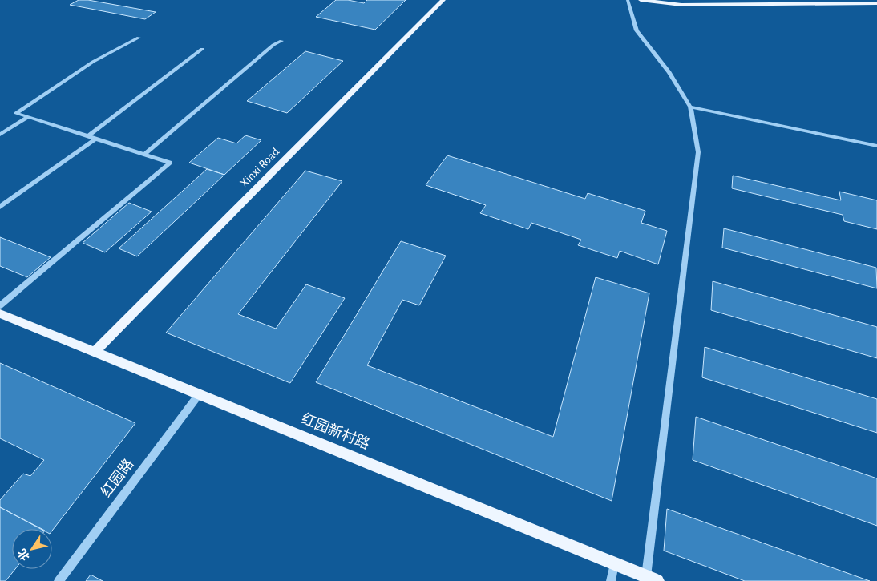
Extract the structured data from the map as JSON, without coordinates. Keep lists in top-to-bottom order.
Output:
{
  "streets": {
    "main road": ["Xinxi Road", "红园新村路"],
    "street": ["红园路"]
  },
  "crossings": [
    ["Xinxi Road", "红园新村路"],
    ["红园新村路", "红园路"]
  ],
  "north": "bottom left"
}
